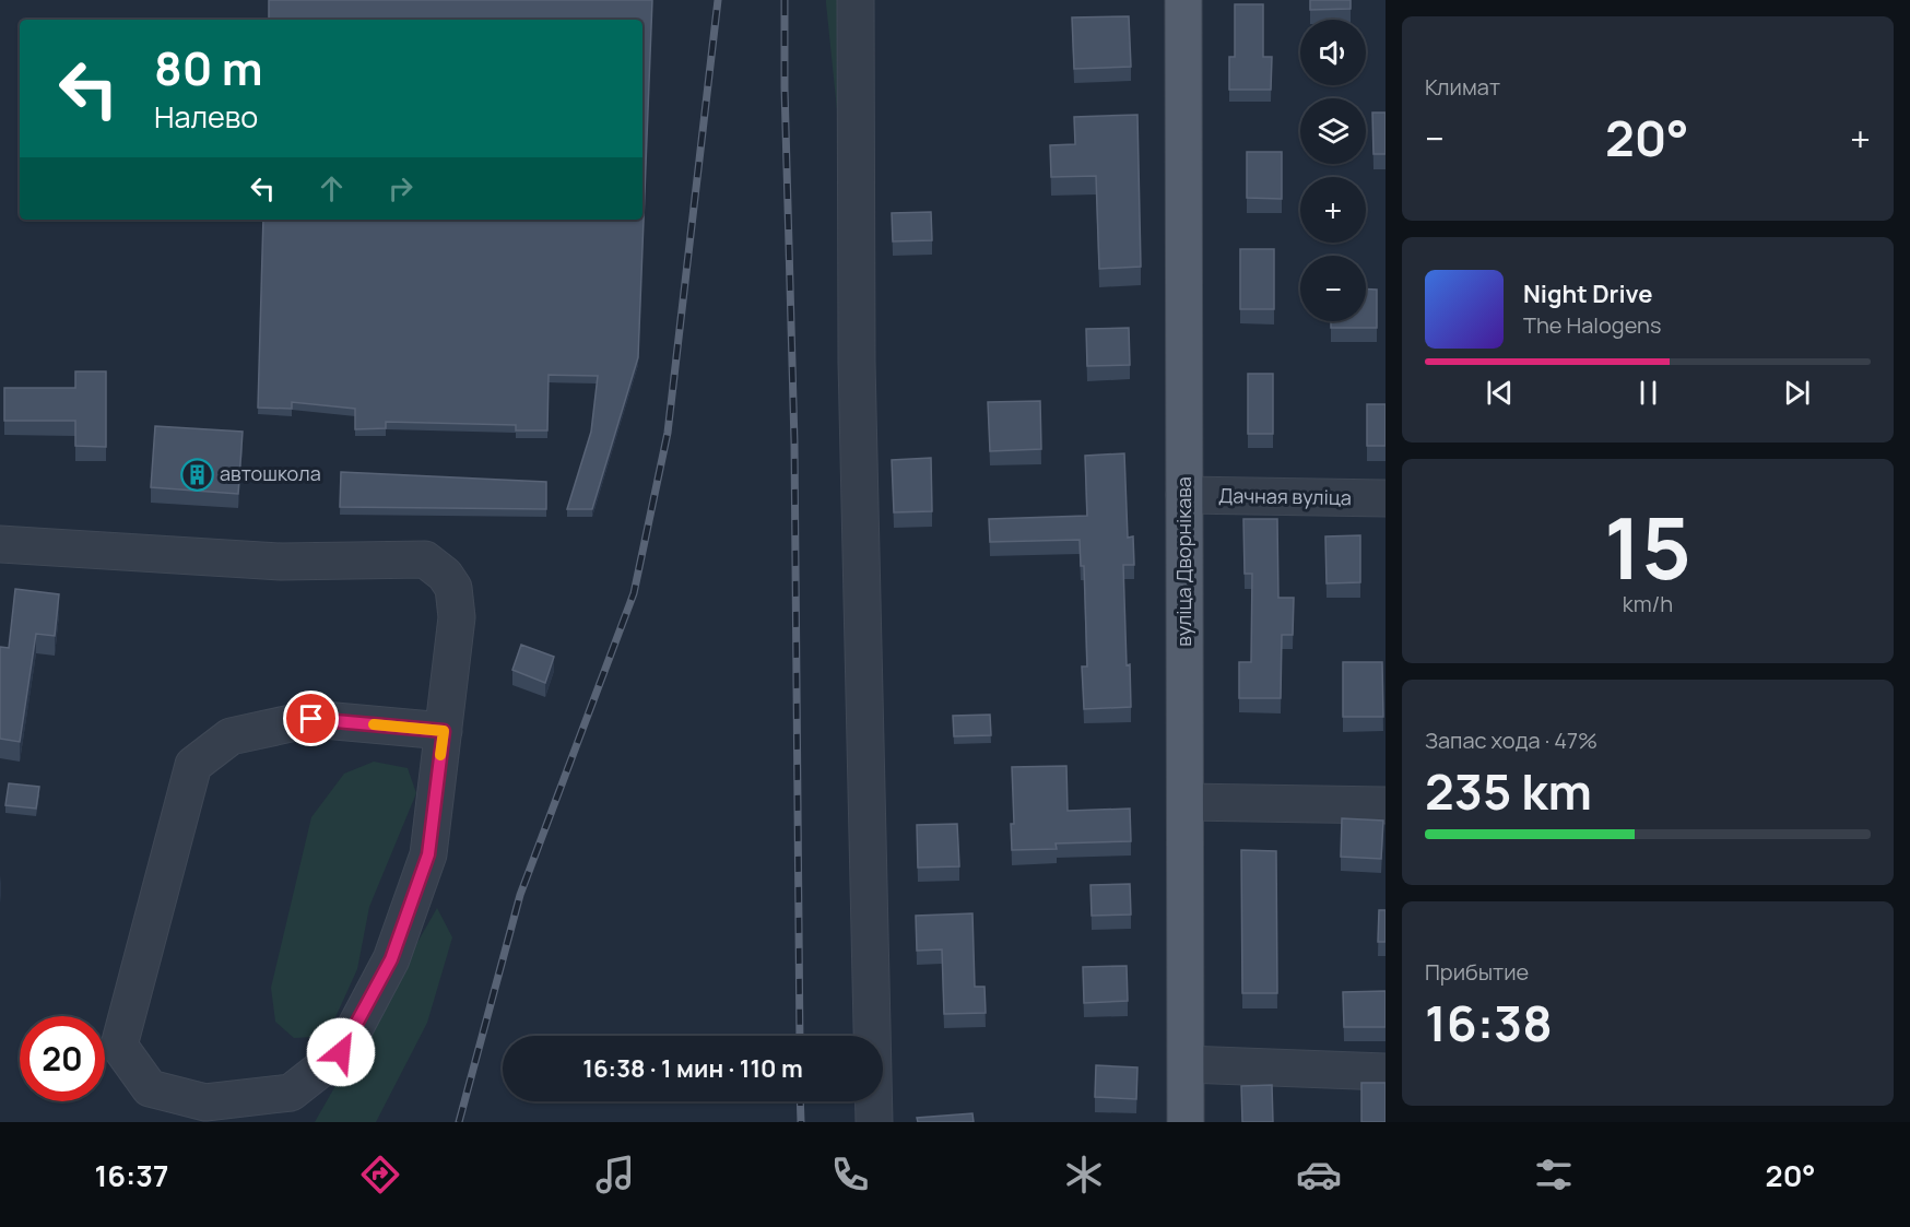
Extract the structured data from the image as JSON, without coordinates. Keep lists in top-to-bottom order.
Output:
{
  "streets": {
    "main road": ["вуліца Дворнікава"],
    "street": ["Дачная вуліца"]
  },
  "crossings": [
    ["Дачная вуліца", "вуліца Дворнікава"]
  ],
  "places": {
    "building": ["автошкола"]
  },
  "page": {
    "tile": [
      "Климат",
      ["15", "km/h"],
      ["Запас хода · 47%", "235 km"],
      ["Прибытие", "16:38"]
    ],
    "map_buttons": ["+", "−"],
    "turn": ["80 m", "Налево"],
    "heat": ["−", "20°", "+"],
    "song": ["Night Drive", "The Halogens"],
    "limit": "20",
    "trip": "16:38 · 1 мин · 110 m",
    "tabs": ["16:37", "20°"]
  }
}
